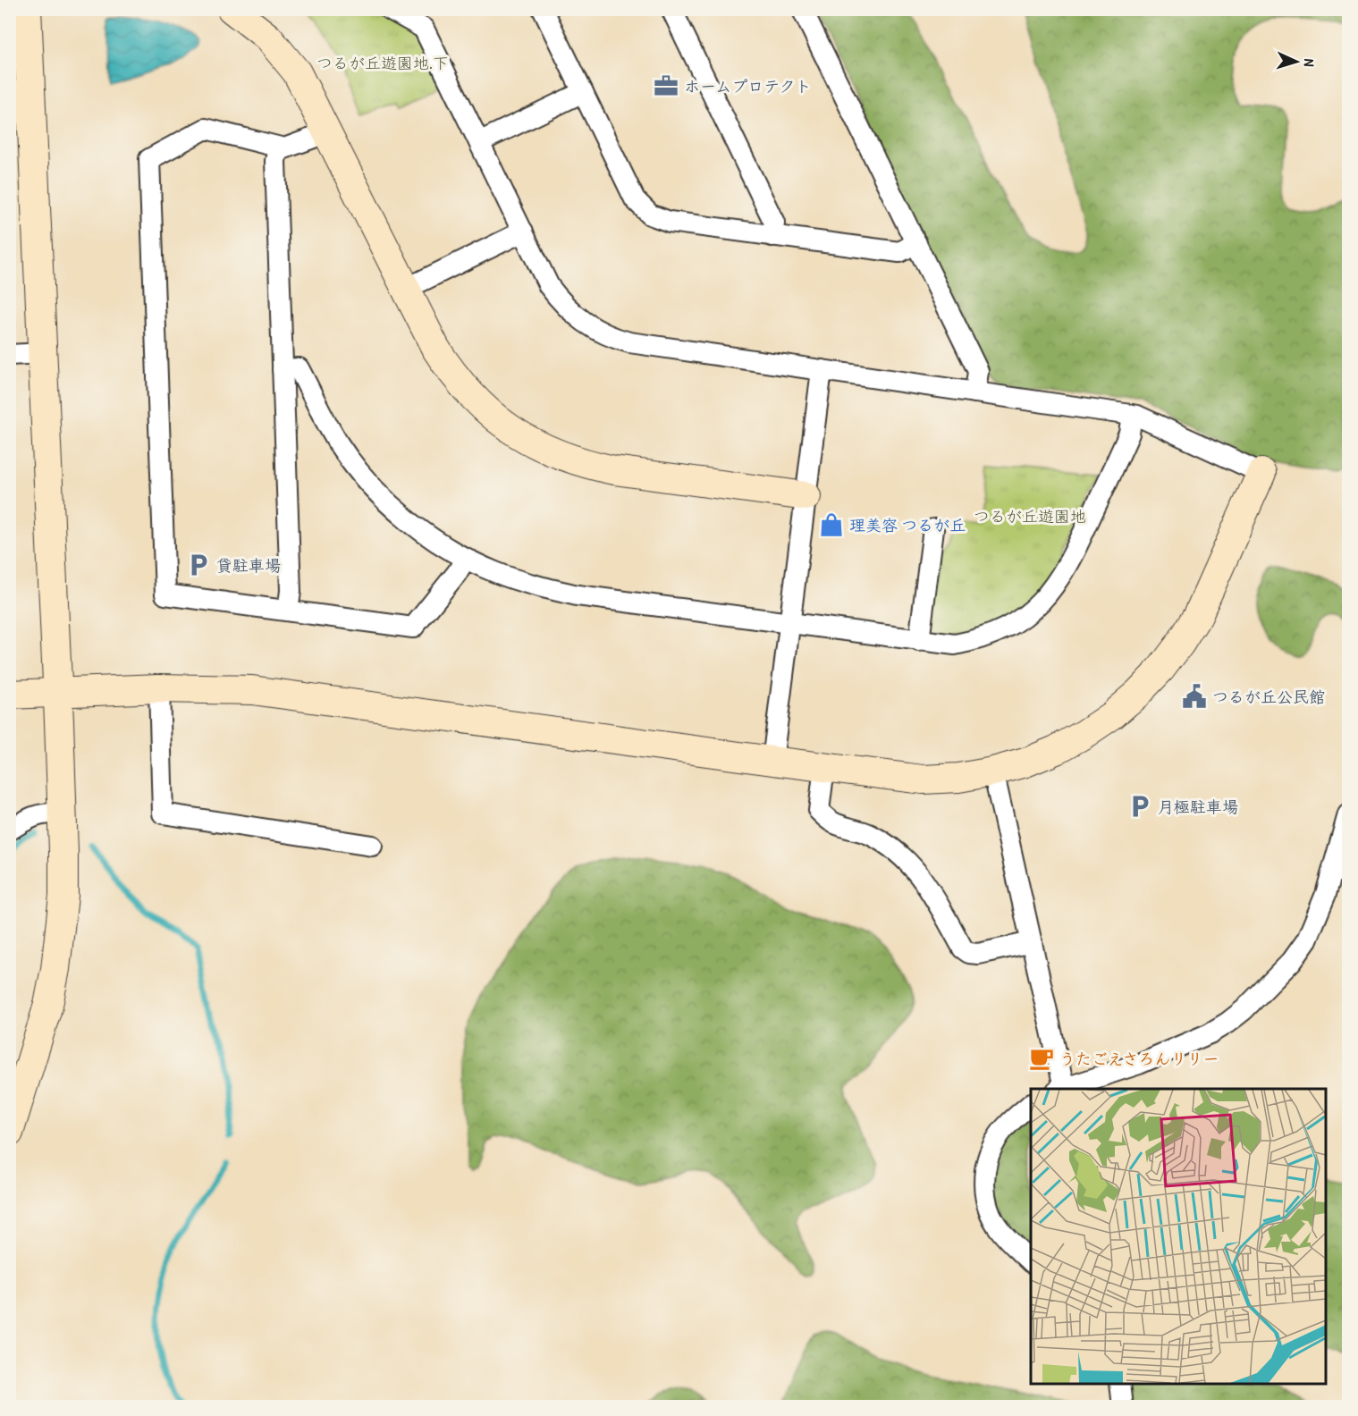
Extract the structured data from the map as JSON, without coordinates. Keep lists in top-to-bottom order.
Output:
{
  "parks": ["つるが丘遊園地.下", "つるが丘遊園地"],
  "places": {
    "office": ["ホームプロテクト"],
    "shop": ["理美容 つるが丘"],
    "parking": ["貸駐車場", "月極駐車場"],
    "public building": ["つるが丘公民館"],
    "cafe": ["うたごえさろんリリー"]
  },
  "north": "right"
}
